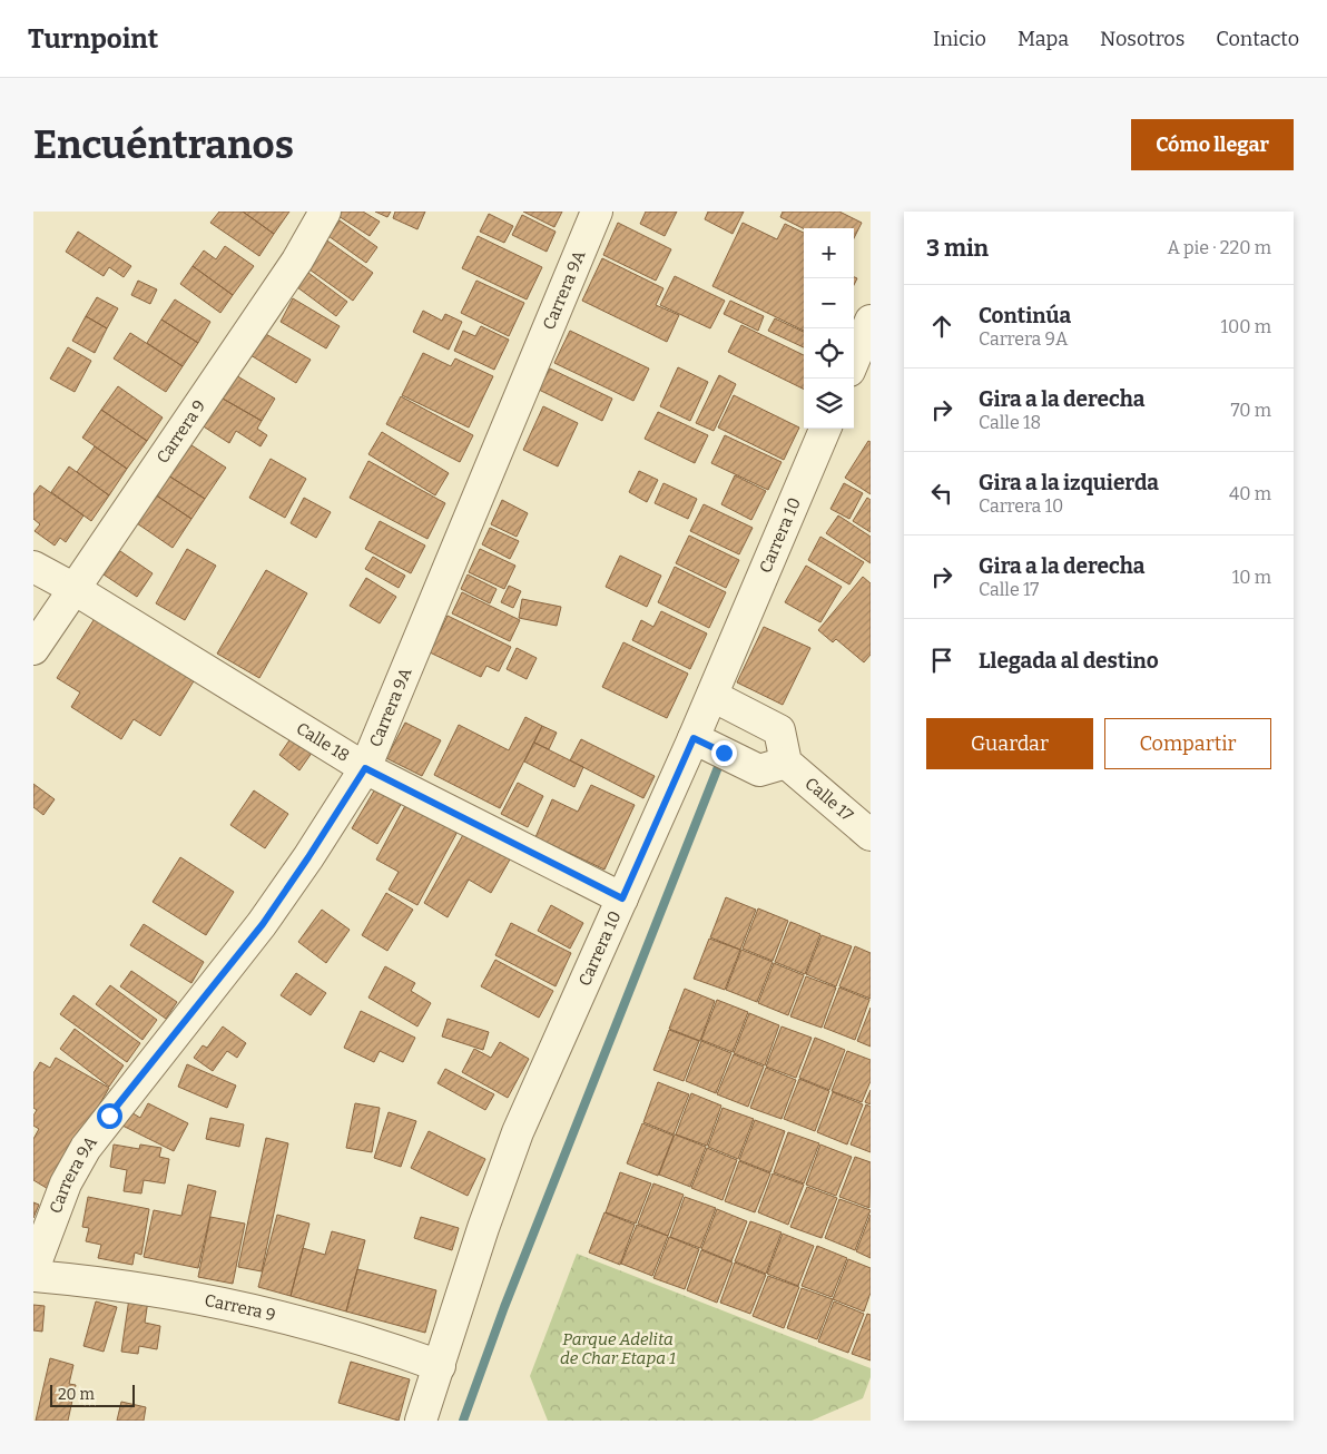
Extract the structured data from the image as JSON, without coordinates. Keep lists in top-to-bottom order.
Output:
{
  "streets": {
    "street": [
      "Carrera 9A",
      "Carrera 9",
      "Carrera 10",
      "Calle 18",
      "Calle 17"
    ]
  },
  "crossings": [
    ["Carrera 9A", "Calle 18"],
    ["Carrera 9", "Carrera 10"],
    ["Carrera 9", "Calle 18"],
    ["Carrera 10", "Calle 18"]
  ],
  "parks": ["Parque Adelita de Char Etapa 1"],
  "scale_bar": "20 m",
  "page": {
    "header": "Turnpoint",
    "nav": [
      "Inicio",
      "Mapa",
      "Nosotros",
      "Contacto"
    ],
    "buttons": [
      "Cómo llegar",
      ["Guardar", "Compartir"]
    ],
    "title": "Encuéntranos",
    "heading": ["3 min", "A pie · 220 m"],
    "map_buttons": ["+", "−"],
    "list": [
      ["Continúa", "Carrera 9A", "100 m"],
      ["Gira a la derecha", "Calle 18", "70 m"],
      ["Gira a la izquierda", "Carrera 10", "40 m"],
      ["Gira a la derecha", "Calle 17", "10 m"],
      "Llegada al destino"
    ],
    "scale": "20 m"
  }
}
